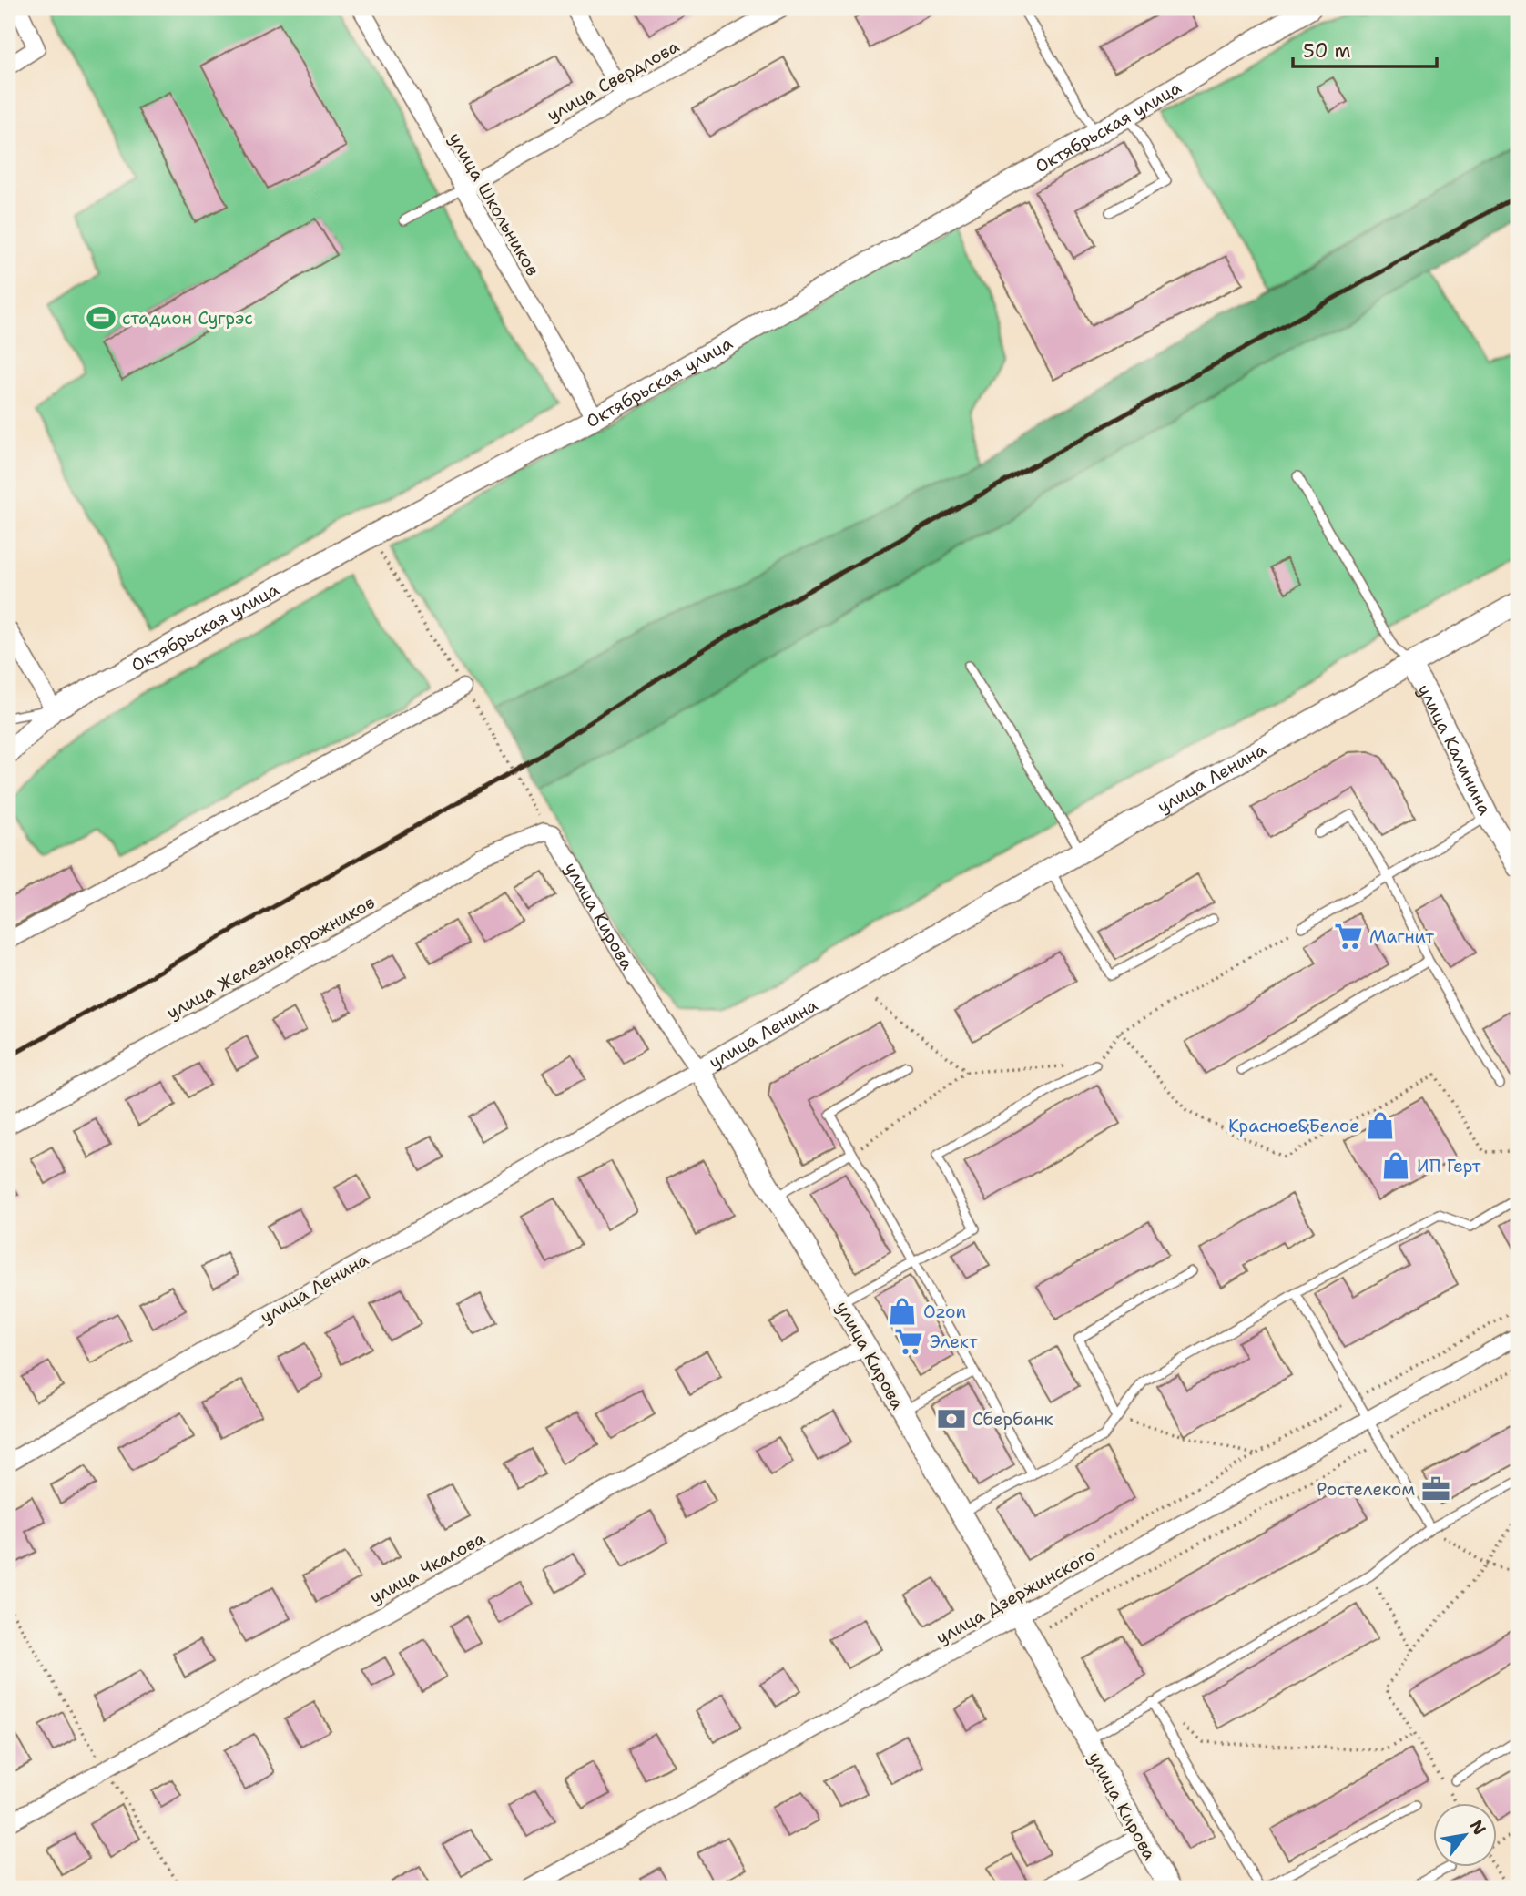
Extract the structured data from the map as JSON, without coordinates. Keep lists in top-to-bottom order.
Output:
{
  "streets": {
    "street": [
      "улица Свердлова",
      "Октябрьская улица",
      "улица Школьников",
      "улица Калинина",
      "улица Ленина",
      "улица Кирова",
      "улица Железнодорожников",
      "улица Чкалова",
      "улица Дзержинского"
    ]
  },
  "crossings": [
    ["улица Свердлова", "улица Школьников"],
    ["Октябрьская улица", "улица Школьников"],
    ["улица Калинина", "улица Ленина"],
    ["улица Ленина", "улица Кирова"],
    ["улица Кирова", "улица Железнодорожников"],
    ["улица Кирова", "улица Чкалова"],
    ["улица Кирова", "улица Дзержинского"]
  ],
  "places": {
    "sports": ["стадион Сугрэс"],
    "supermarket": ["Магнит", "Элект"],
    "shop": ["Красное&Белое", "ИП Герт", "Ozon"],
    "bank": ["Сбербанк"],
    "office": ["Ростелеком"]
  },
  "scale_bar": "50 m",
  "north": "top right"
}
